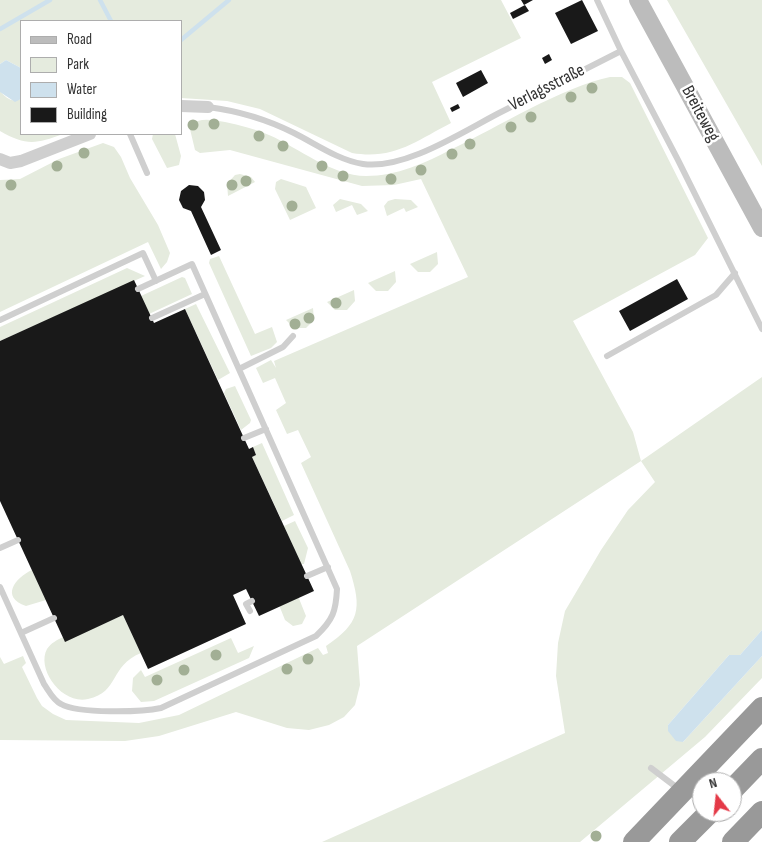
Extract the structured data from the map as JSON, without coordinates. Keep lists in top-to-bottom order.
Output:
{
  "streets": {
    "street": ["Verlagsstraße", "Breiteweg"]
  },
  "legend": [
    "Road",
    "Park",
    "Water",
    "Building"
  ],
  "north": "top"
}
